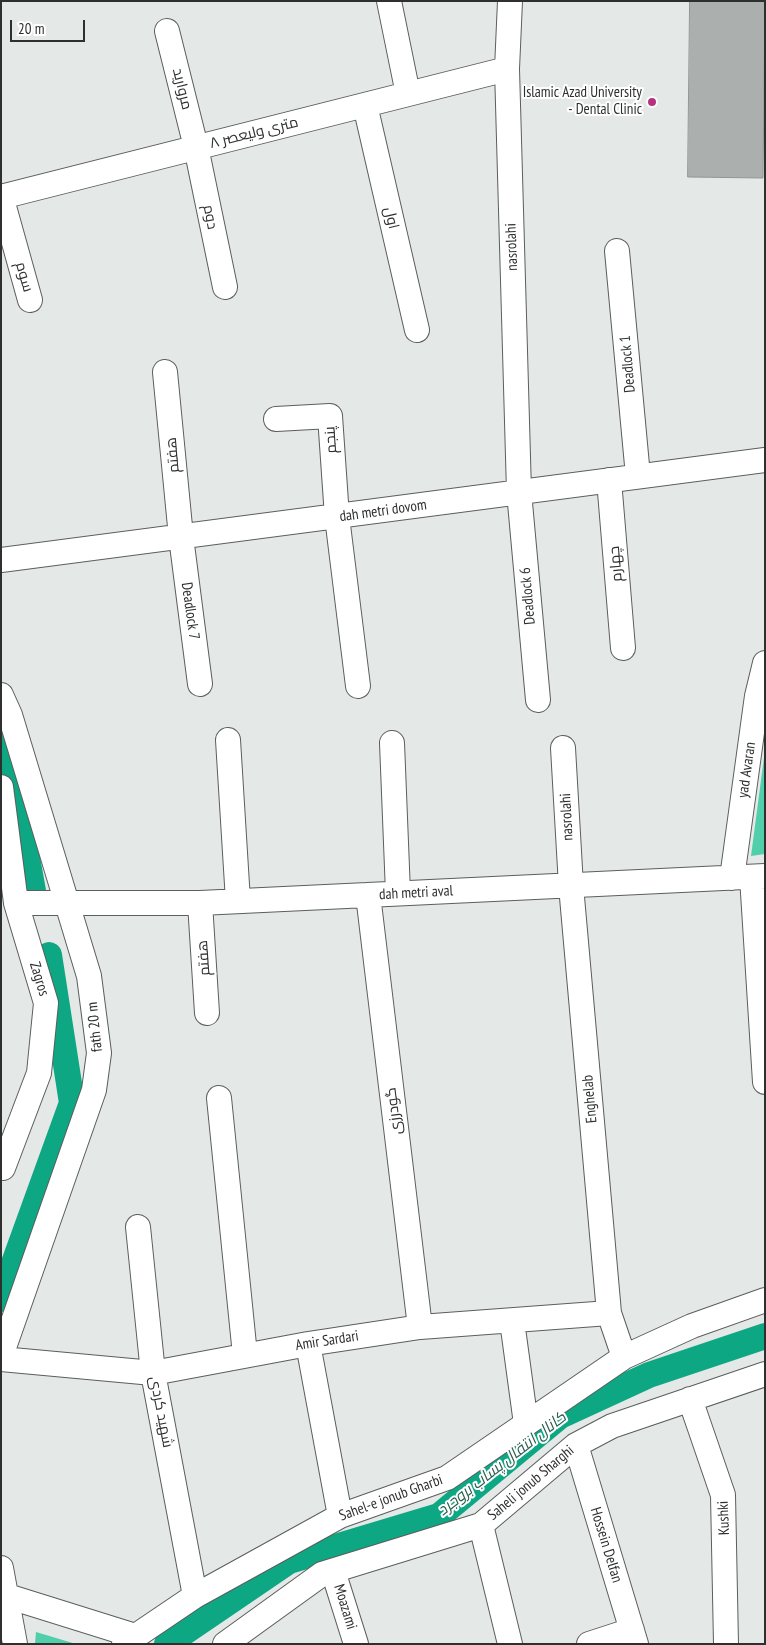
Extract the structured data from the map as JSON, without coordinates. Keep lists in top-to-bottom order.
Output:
{
  "streets": {
    "street": [
      "مروارید",
      "۸ متری ولیعصر",
      "دوم",
      "اول",
      "nasrolahi",
      "سوم",
      "Deadlock 1",
      "پنجم",
      "هفتم",
      "dah metri dovom",
      "چهارم",
      "Deadlock 6",
      "Deadlock 7",
      "yad Avaran",
      "dah metri aval",
      "Zagros",
      "fath 20 m",
      "Enghelab",
      "گودرزی",
      "Amir Sardari",
      "شهید کردی",
      "Saheli jonub Sharghi",
      "Sahel-e jonub Gharbi",
      "Kushki",
      "Hossein Delfan",
      "Moazami"
    ]
  },
  "crossings": [
    ["مروارید", "۸ متری ولیعصر"],
    ["مروارید", "دوم"],
    ["۸ متری ولیعصر", "دوم"],
    ["۸ متری ولیعصر", "اول"],
    ["۸ متری ولیعصر", "nasrolahi"],
    ["۸ متری ولیعصر", "سوم"],
    ["nasrolahi", "dah metri dovom"],
    ["nasrolahi", "Deadlock 6"],
    ["nasrolahi", "dah metri aval"],
    ["nasrolahi", "Enghelab"],
    ["Deadlock 1", "dah metri dovom"],
    ["پنجم", "dah metri dovom"],
    ["هفتم", "dah metri dovom"],
    ["هفتم", "Deadlock 7"],
    ["هفتم", "dah metri aval"],
    ["dah metri dovom", "چهارم"],
    ["dah metri dovom", "Deadlock 6"],
    ["dah metri dovom", "Deadlock 7"],
    ["yad Avaran", "dah metri aval"],
    ["dah metri aval", "Zagros"],
    ["dah metri aval", "fath 20 m"],
    ["dah metri aval", "Enghelab"],
    ["dah metri aval", "گودرزی"],
    ["fath 20 m", "Amir Sardari"],
    ["Enghelab", "Amir Sardari"],
    ["گودرزی", "Amir Sardari"],
    ["Amir Sardari", "شهید کردی"],
    ["شهید کردی", "Sahel-e jonub Gharbi"],
    ["Saheli jonub Sharghi", "Kushki"],
    ["Saheli jonub Sharghi", "Hossein Delfan"],
    ["Saheli jonub Sharghi", "Moazami"]
  ],
  "water": ["کانال انتقال پساب بروجرد"],
  "places": ["Islamic Azad University - Dental Clinic"],
  "scale_bar": "20 m"
}
